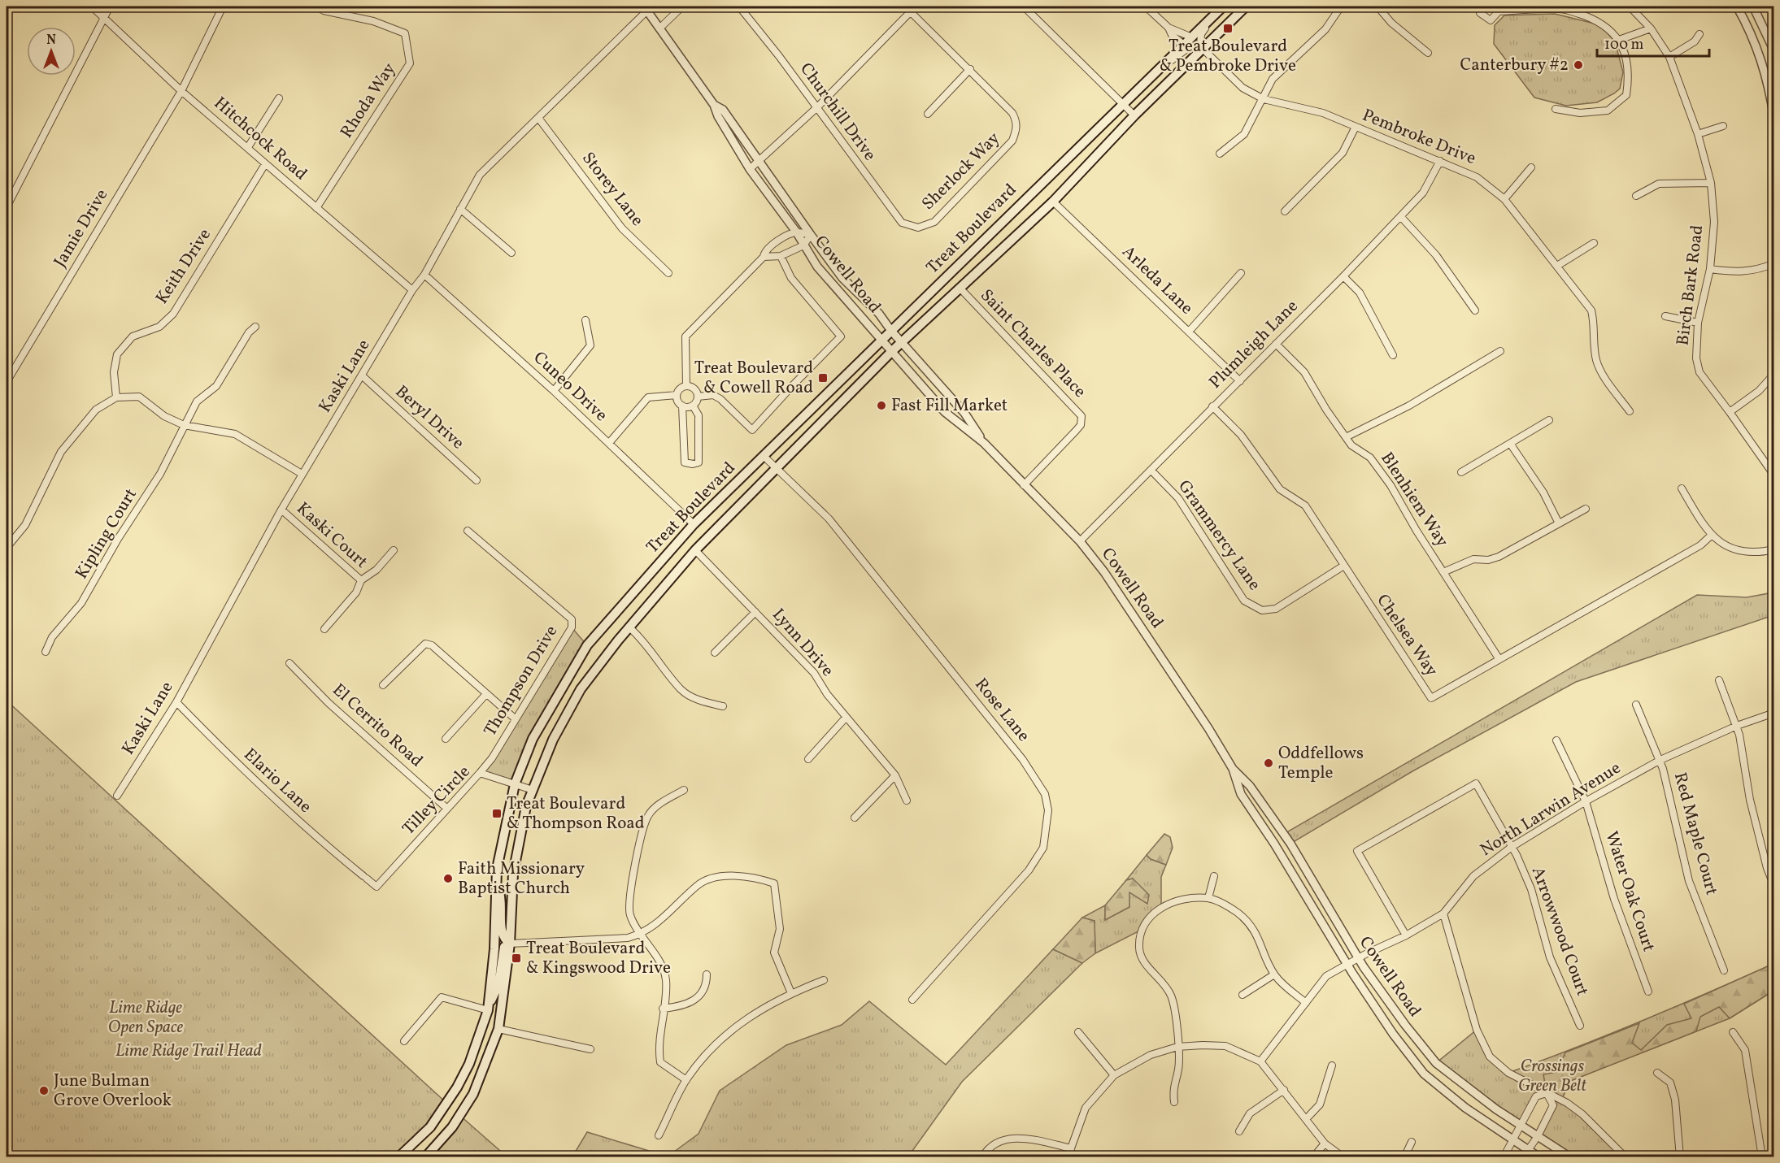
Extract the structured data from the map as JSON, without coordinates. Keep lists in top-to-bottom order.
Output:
{
  "streets": {
    "main road": ["Treat Boulevard"],
    "street": [
      "Rhoda Way",
      "Churchill Drive",
      "Pembroke Drive",
      "Hitchcock Road",
      "Sherlock Way",
      "Storey Lane",
      "Jamie Drive",
      "Keith Drive",
      "Cowell Road",
      "Arleda Lane",
      "Birch Bark Road",
      "Saint Charles Place",
      "Plumleigh Lane",
      "Kaski Lane",
      "Cuneo Drive",
      "Beryl Drive",
      "Blenhiem Way",
      "Kipling Court",
      "Kaski Court",
      "Grammercy Lane",
      "Chelsea Way",
      "Lynn Drive",
      "Thompson Drive",
      "Rose Lane",
      "El Cerrito Road",
      "Elario Lane",
      "Tilley Circle",
      "North Larwin Avenue",
      "Red Maple Court",
      "Water Oak Court",
      "Arrowwood Court"
    ]
  },
  "crossings": [
    ["Rhoda Way", "Hitchcock Road"],
    ["Churchill Drive", "Sherlock Way"],
    ["Pembroke Drive", "Treat Boulevard"],
    ["Pembroke Drive", "Plumleigh Lane"],
    ["Hitchcock Road", "Jamie Drive"],
    ["Hitchcock Road", "Keith Drive"],
    ["Hitchcock Road", "Kaski Lane"],
    ["Storey Lane", "Kaski Lane"],
    ["Treat Boulevard", "Cowell Road"],
    ["Treat Boulevard", "Arleda Lane"],
    ["Treat Boulevard", "Saint Charles Place"],
    ["Treat Boulevard", "Cuneo Drive"],
    ["Treat Boulevard", "Lynn Drive"],
    ["Treat Boulevard", "Rose Lane"],
    ["Treat Boulevard", "Tilley Circle"],
    ["Cowell Road", "Saint Charles Place"],
    ["Cowell Road", "Plumleigh Lane"],
    ["Cowell Road", "Kaski Lane"],
    ["Cowell Road", "North Larwin Avenue"],
    ["Arleda Lane", "Plumleigh Lane"],
    ["Plumleigh Lane", "Blenhiem Way"],
    ["Plumleigh Lane", "Grammercy Lane"],
    ["Plumleigh Lane", "Chelsea Way"],
    ["Kaski Lane", "Cuneo Drive"],
    ["Kaski Lane", "Beryl Drive"],
    ["Kaski Lane", "Kaski Court"],
    ["Kaski Lane", "Elario Lane"],
    ["Blenhiem Way", "Chelsea Way"],
    ["Grammercy Lane", "Chelsea Way"],
    ["Thompson Drive", "Tilley Circle"],
    ["El Cerrito Road", "Tilley Circle"],
    ["Elario Lane", "Tilley Circle"],
    ["North Larwin Avenue", "Red Maple Court"],
    ["North Larwin Avenue", "Water Oak Court"],
    ["North Larwin Avenue", "Arrowwood Court"]
  ],
  "parks": ["Lime Ridge Open Space", "Lime Ridge Trail Head", "Crossings Green Belt"],
  "places": {
    "transit": [
      "Treat Boulevard & Pembroke Drive",
      "Treat Boulevard & Cowell Road",
      "Treat Boulevard & Thompson Road",
      "Treat Boulevard & Kingswood Drive"
    ],
    "other": [
      "Canterbury #2",
      "Fast Fill Market",
      "Oddfellows Temple",
      "Faith Missionary Baptist Church",
      "June Bulman Grove Overlook"
    ]
  },
  "scale_bar": "100 m",
  "north": "top"
}
